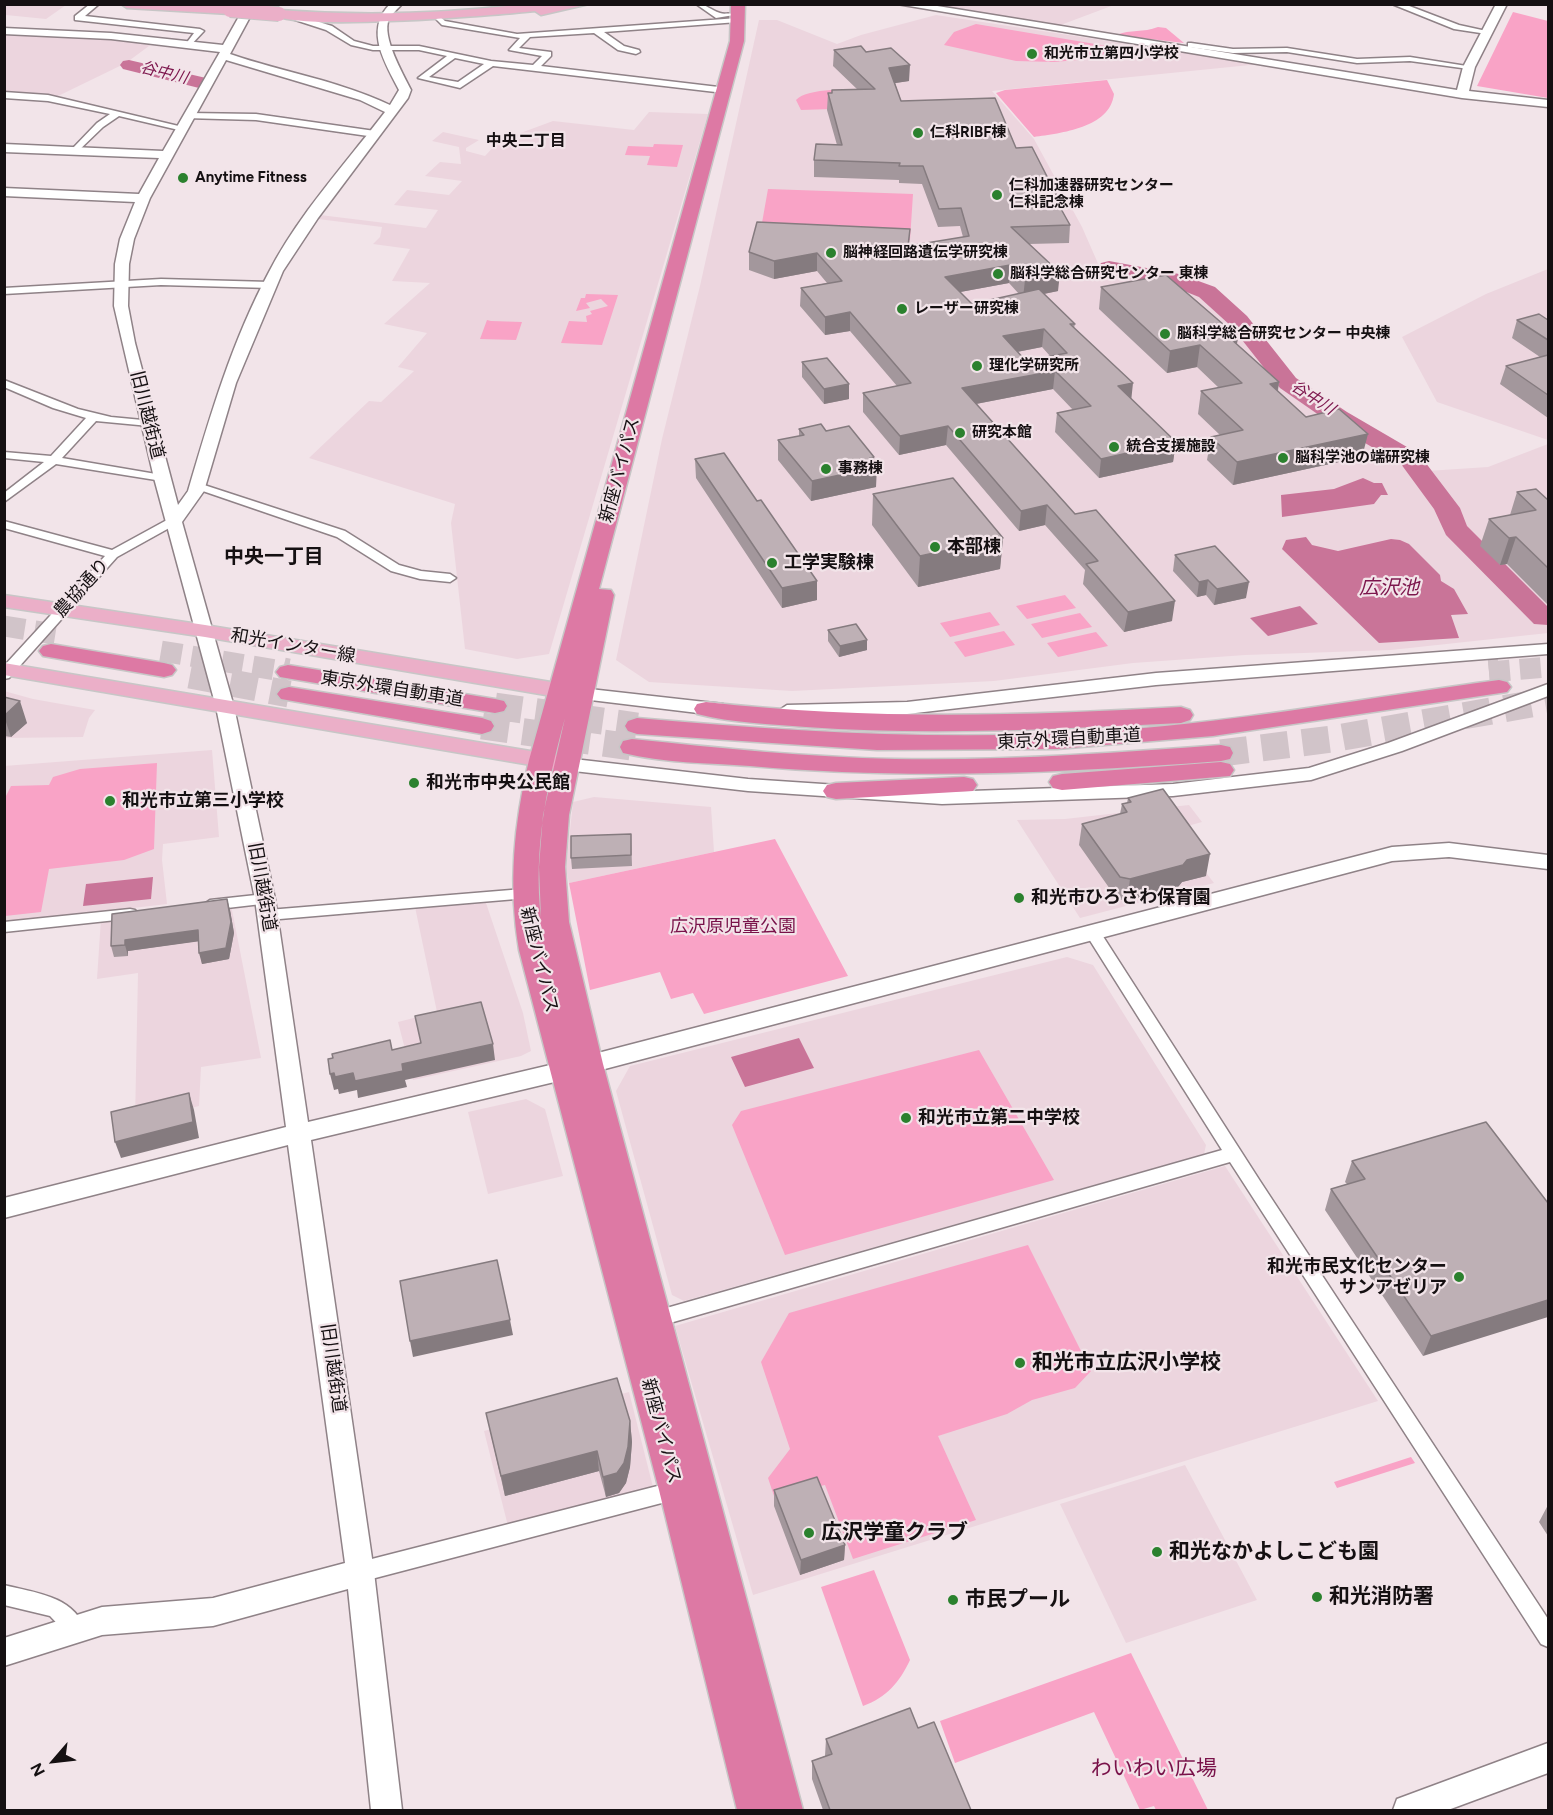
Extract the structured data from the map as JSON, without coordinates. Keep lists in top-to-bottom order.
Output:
{
  "streets": {
    "highway": ["新座バイパス", "東京外環自動車道"],
    "main road": ["和光インター線"],
    "street": ["旧川越街道", "農協通り"]
  },
  "crossings": [
    ["旧川越街道", "農協通り"],
    ["旧川越街道", "和光インター線"],
    ["新座バイパス", "和光インター線"],
    ["農協通り", "和光インター線"]
  ],
  "districts": ["中央二丁目", "中央一丁目"],
  "water": ["谷中川", "広沢池"],
  "parks": ["広沢原児童公園", "わいわい広場"],
  "places": [
    "和光市立第四小学校",
    "仁科RIBF棟",
    "Anytime Fitness",
    "仁科加速器研究センター 仁科記念棟",
    "脳神経回路遺伝学研究棟",
    "脳科学総合研究センター 東棟",
    "レーザー研究棟",
    "脳科学総合研究センター 中央棟",
    "理化学研究所",
    "研究本館",
    "統合支援施設",
    "脳科学池の端研究棟",
    "事務棟",
    "本部棟",
    "工学実験棟",
    "和光市中央公民館",
    "和光市立第三小学校",
    "和光市ひろさわ保育園",
    "和光市立第二中学校",
    "和光市民文化センター サンアゼリア",
    "和光市立広沢小学校",
    "広沢学童クラブ",
    "和光なかよしこども園",
    "和光消防署",
    "市民プール"
  ],
  "north": "bottom left"
}
